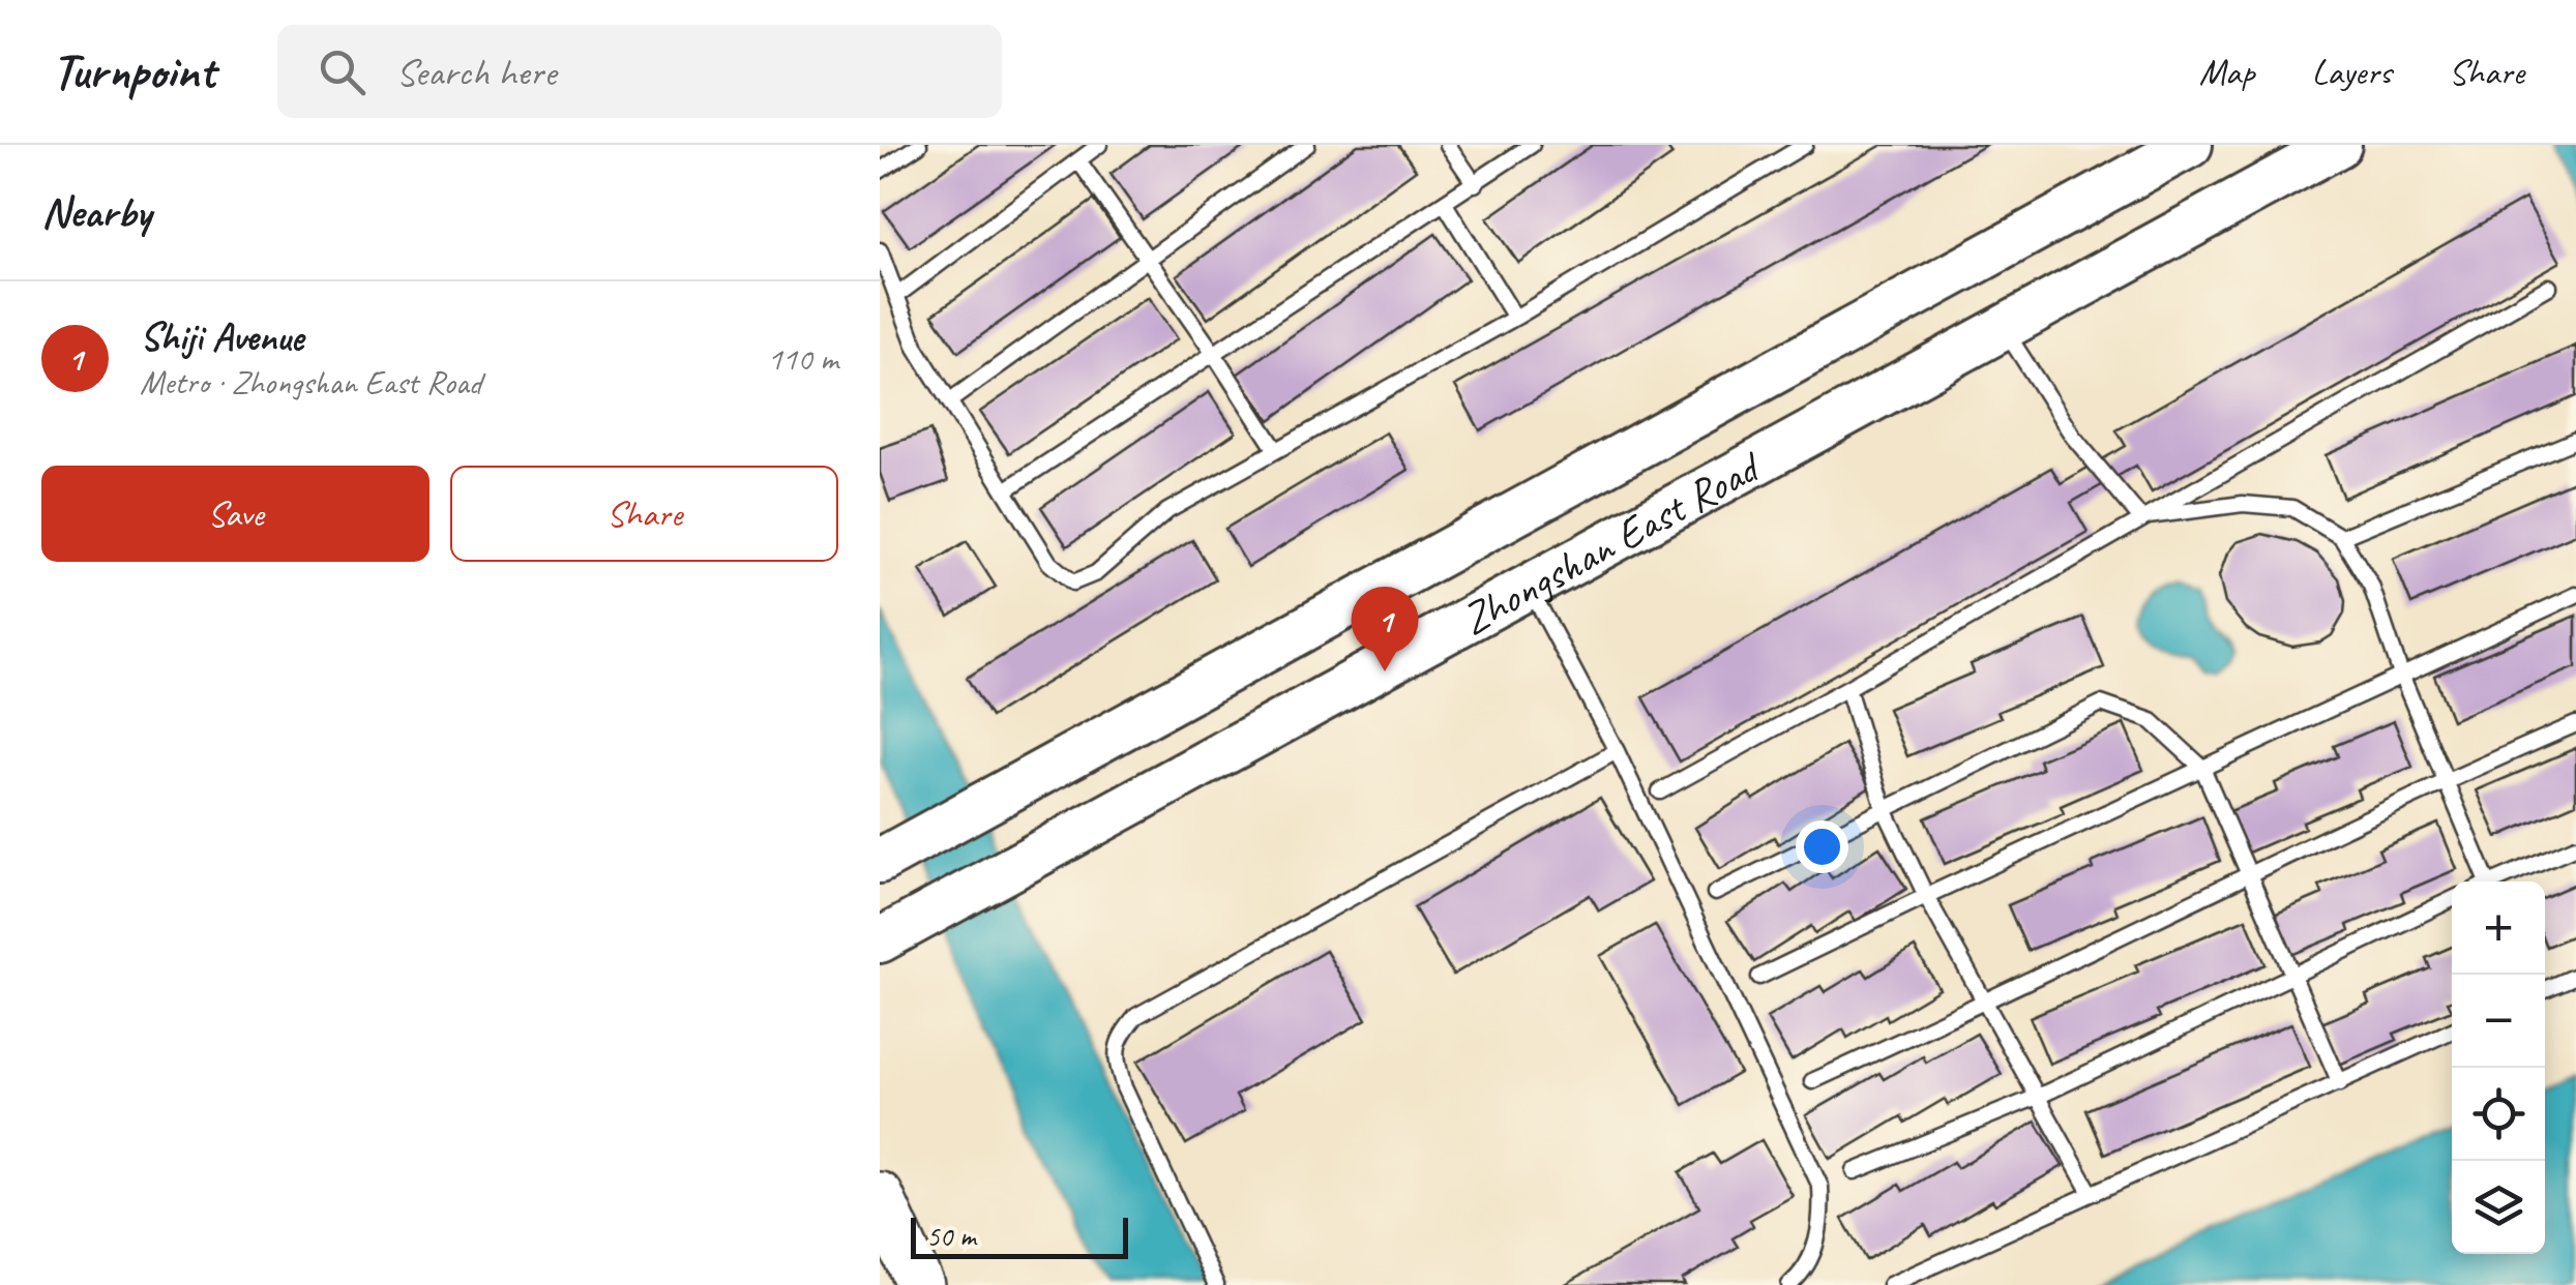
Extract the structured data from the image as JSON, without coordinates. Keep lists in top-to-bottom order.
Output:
{
  "streets": {
    "main road": ["Zhongshan East Road"]
  },
  "scale_bar": "50 m",
  "page": {
    "header": "Turnpoint",
    "search": "Search here",
    "nav": ["Map", "Layers", "Share"],
    "heading": "Nearby",
    "list": [
      {
        "mark": "1",
        "name": "Shiji Avenue",
        "note": "Metro · Zhongshan East Road",
        "value": "110 m"
      }
    ],
    "buttons": ["Save", "Share"],
    "pins": "1",
    "map_buttons": ["+", "−"],
    "scale": "50 m"
  }
}
